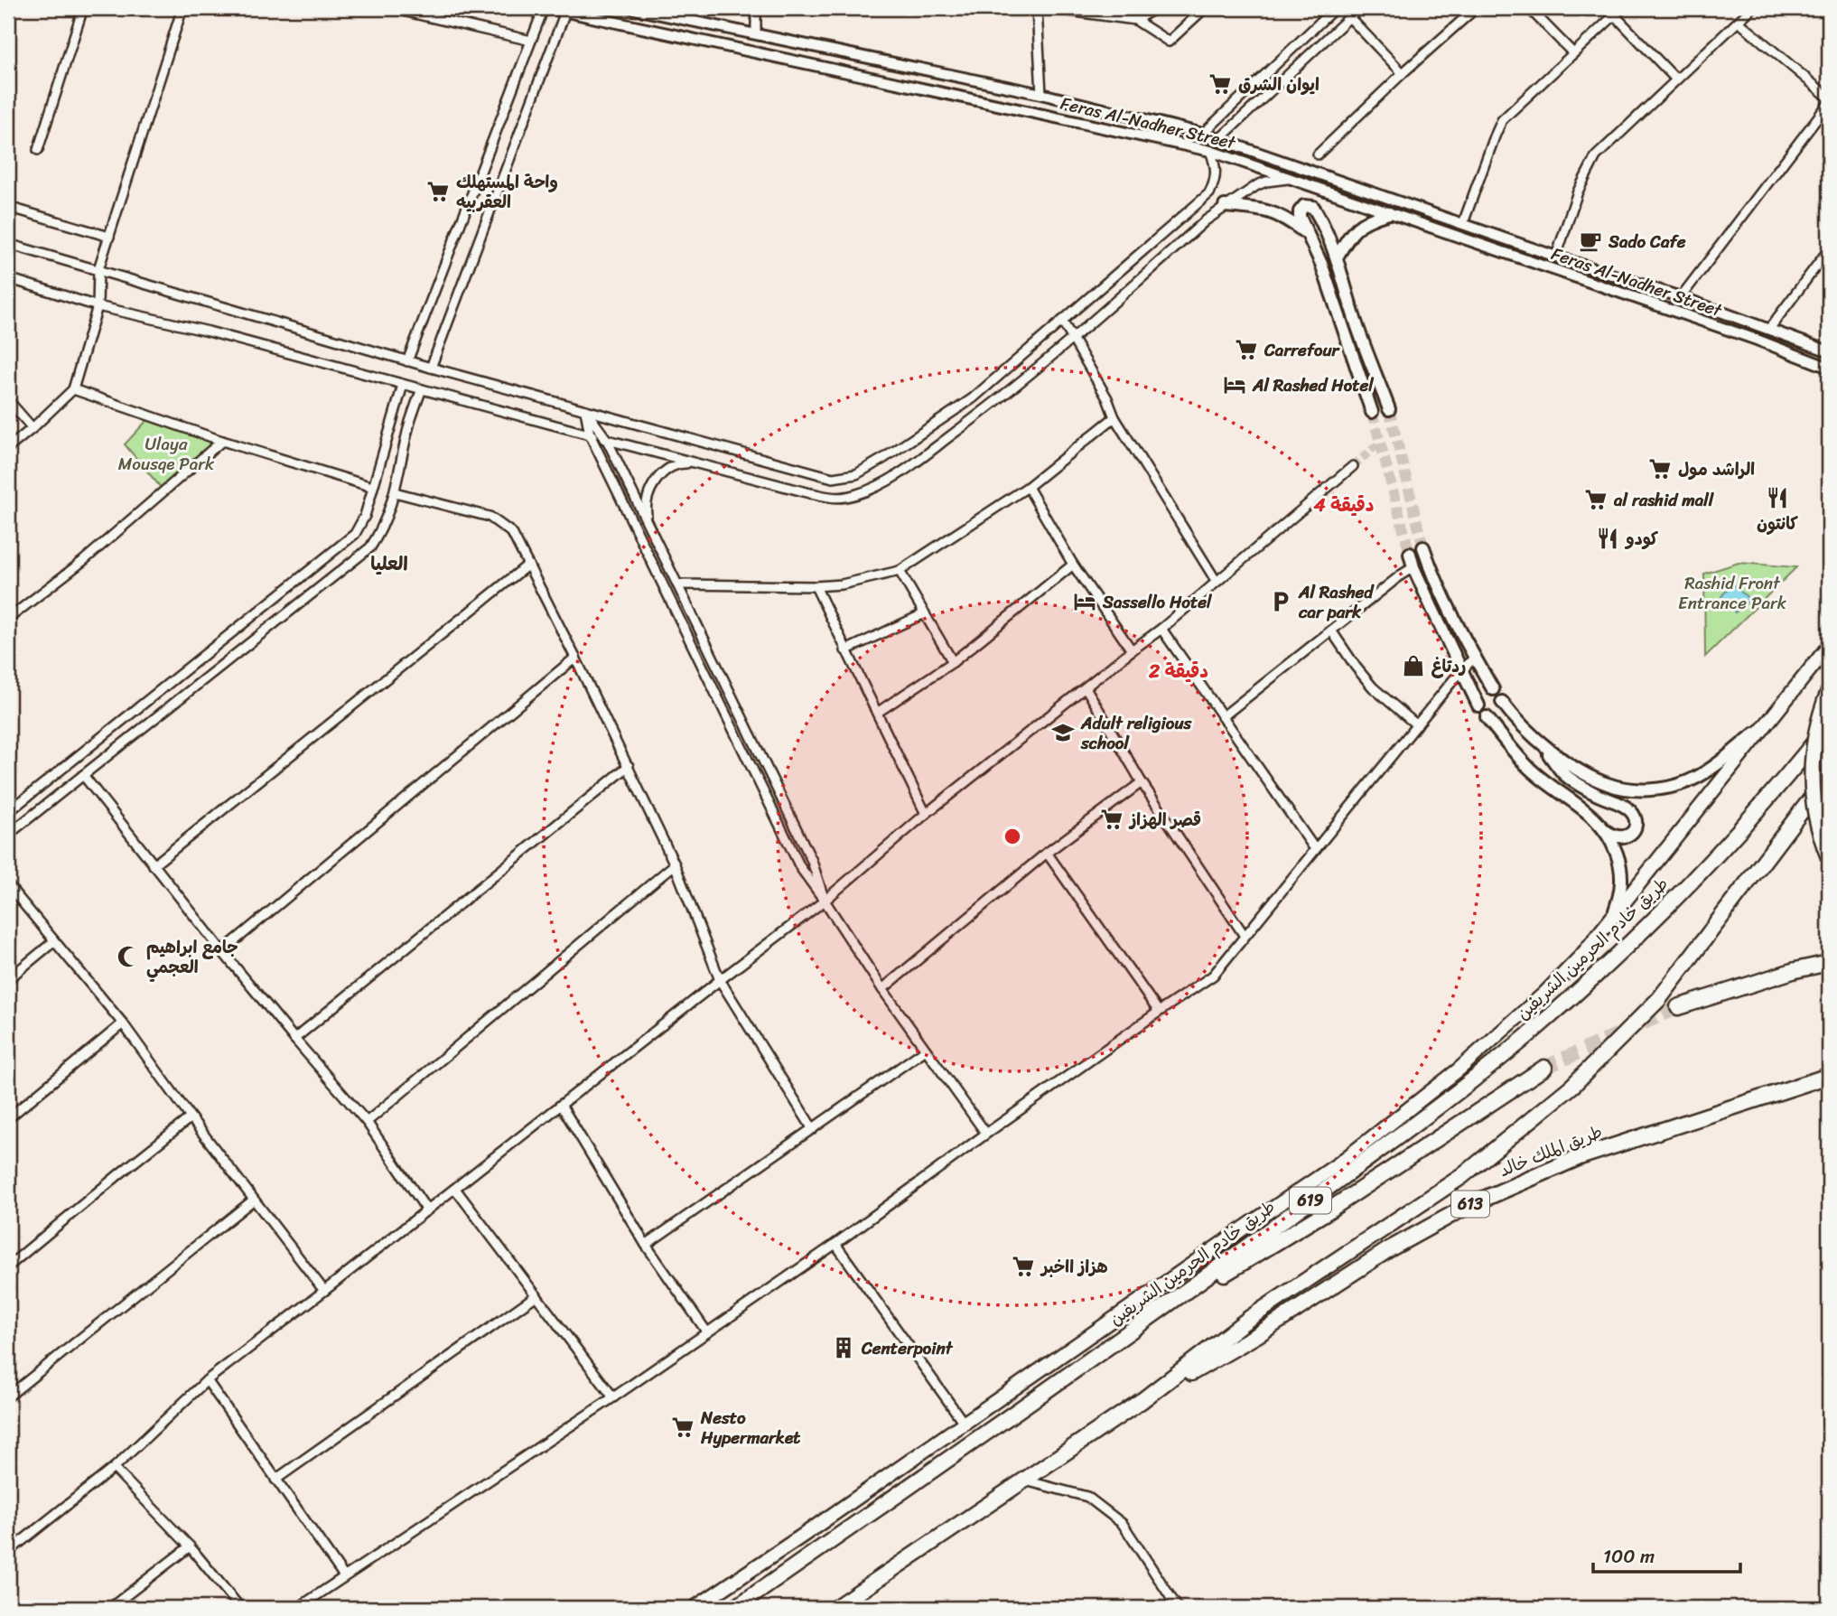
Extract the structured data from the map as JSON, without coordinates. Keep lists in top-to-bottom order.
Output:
{
  "streets": {
    "highway": [
      "طريق خادم الحرمين الشريفين",
      "طريق الملك خالد",
      "619",
      "613"
    ],
    "street": ["Feras Al-Nadher Street"]
  },
  "districts": ["العليا"],
  "parks": ["Ulaya Mousqe Park", "Rashid Front Entrance Park"],
  "places": {
    "supermarket": [
      "ايوان الشرق",
      "واحة المستهلك العقربيه",
      "Carrefour",
      "الراشد مول",
      "al rashid mall",
      "قصر الهزاز",
      "هزاز ااخبر",
      "Nesto Hypermarket"
    ],
    "cafe": ["Sado Cafe"],
    "hotel": ["Al Rashed Hotel", "Sassello Hotel"],
    "restaurant": ["كانتون", "كودو"],
    "parking": ["Al Rashed car park"],
    "shop": ["ردتاغ"],
    "school or university": ["Adult religious school"],
    "mosque": ["جامع ابراهيم العجمي"],
    "building": ["Centerpoint"]
  },
  "scale_bar": "100 m",
  "rings": ["4 دقيقة", "2 دقيقة"]
}
